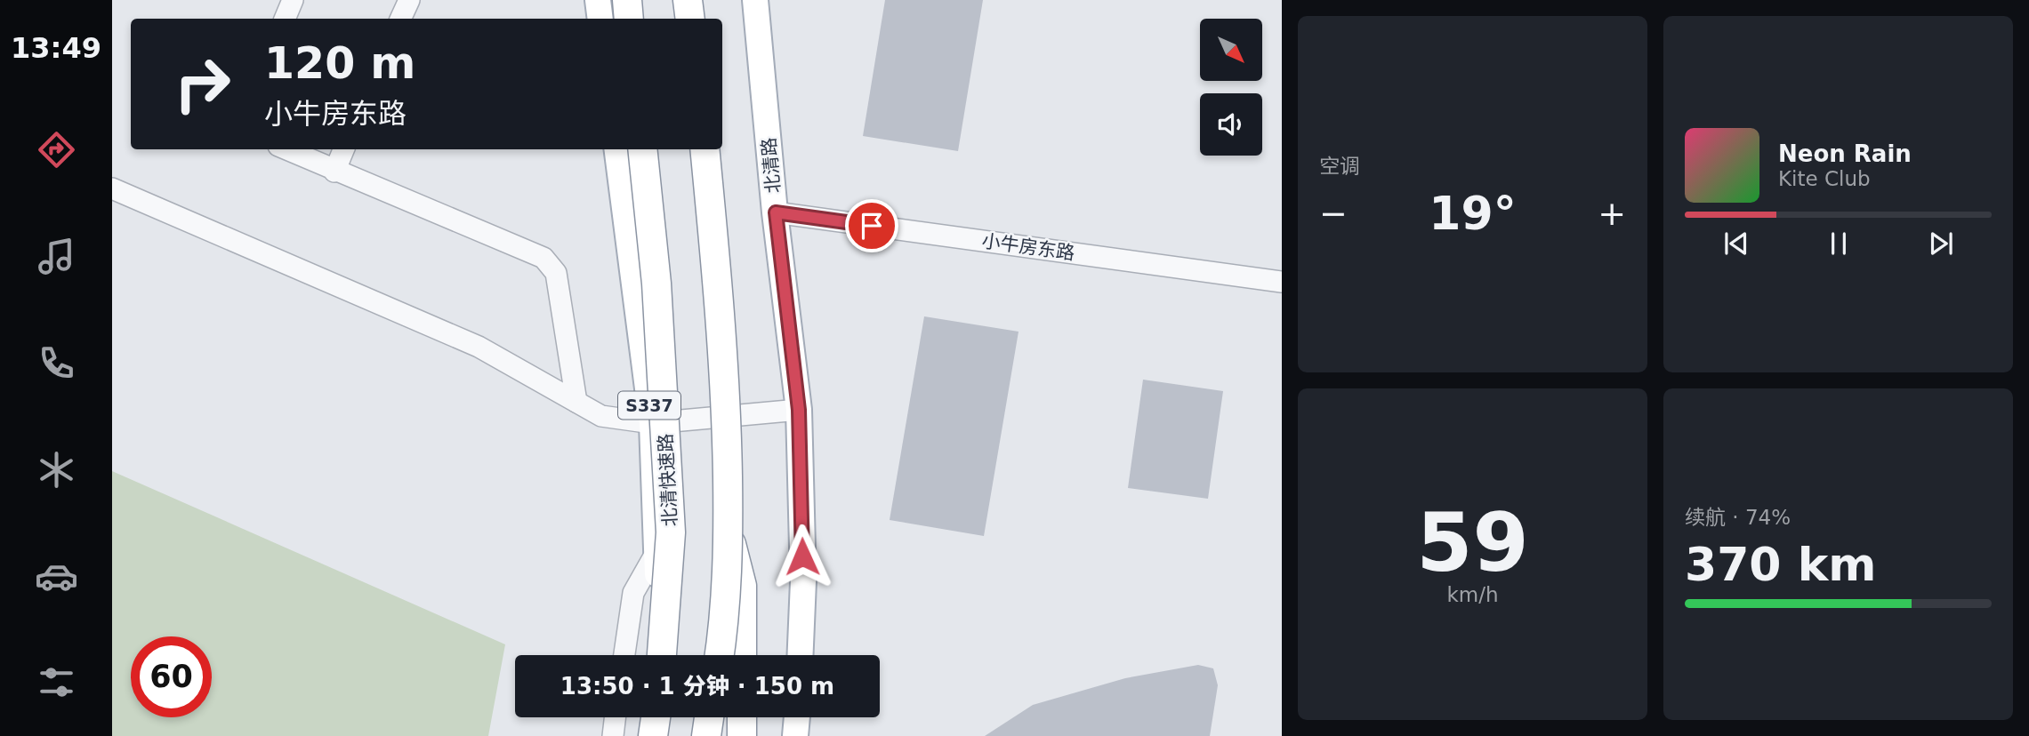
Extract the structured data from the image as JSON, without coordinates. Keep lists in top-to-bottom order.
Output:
{
  "streets": {
    "highway": ["北清快速路"],
    "main road": ["北清路", "S337"],
    "street": ["小牛房东路"]
  },
  "crossings": [
    ["北清路", "小牛房东路"]
  ],
  "north": "bottom right",
  "page": {
    "tabs": "13:49",
    "tile": [
      "空调",
      ["59", "km/h"],
      ["续航 · 74%", "370 km"]
    ],
    "turn": ["120 m", "小牛房东路"],
    "song": ["Neon Rain", "Kite Club"],
    "heat": ["−", "19°", "+"],
    "limit": "60",
    "trip": "13:50 · 1 分钟 · 150 m"
  }
}
